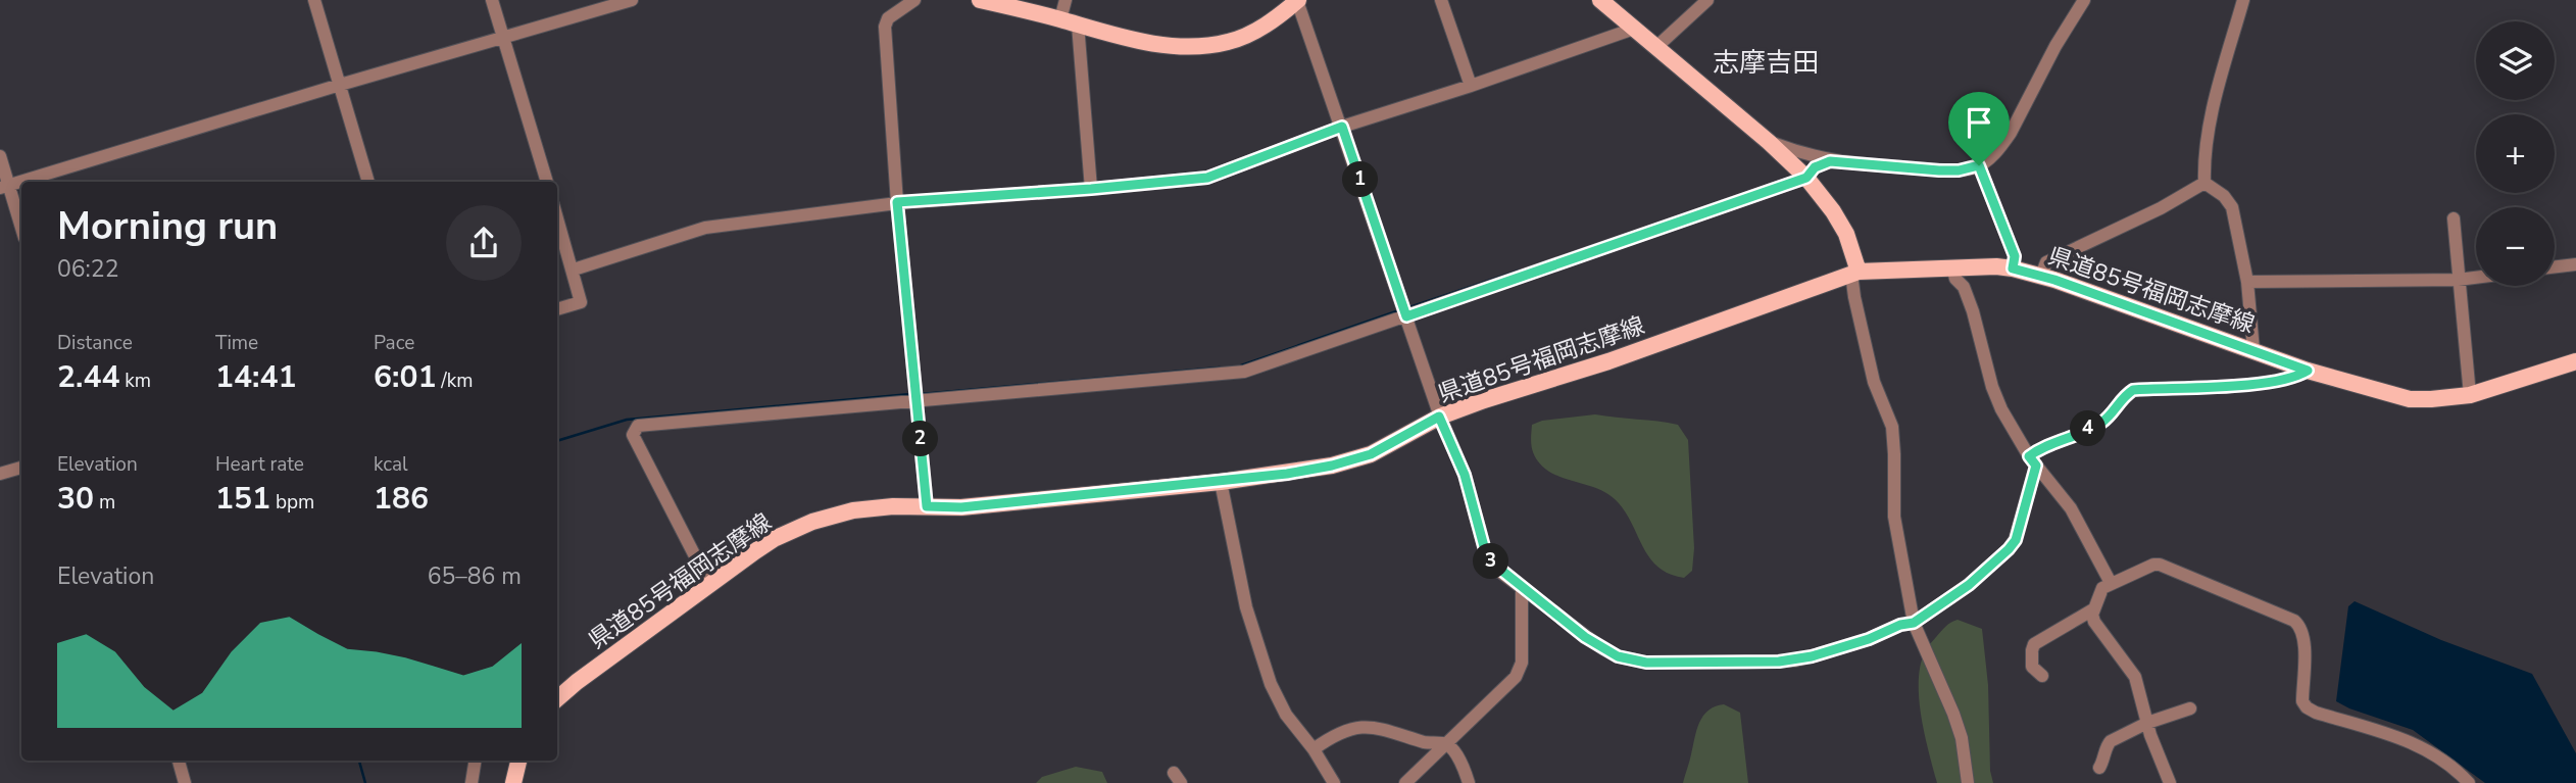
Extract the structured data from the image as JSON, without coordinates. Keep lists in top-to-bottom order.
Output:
{
  "streets": {
    "main road": ["県道85号福岡志摩線"]
  },
  "districts": ["志摩吉田"],
  "page": {
    "map_buttons": ["+", "−"],
    "pins": [
      "1",
      "4",
      "2",
      "3"
    ],
    "heading": ["Morning run", "06:22"],
    "stats": [
      ["Distance", "2.44 km"],
      ["Time", "14:41"],
      ["Pace", "6:01 /km"],
      ["Elevation", "30 m"],
      ["Heart rate", "151 bpm"],
      ["kcal", "186"]
    ],
    "chart": ["Elevation", "65–86 m"]
  }
}
